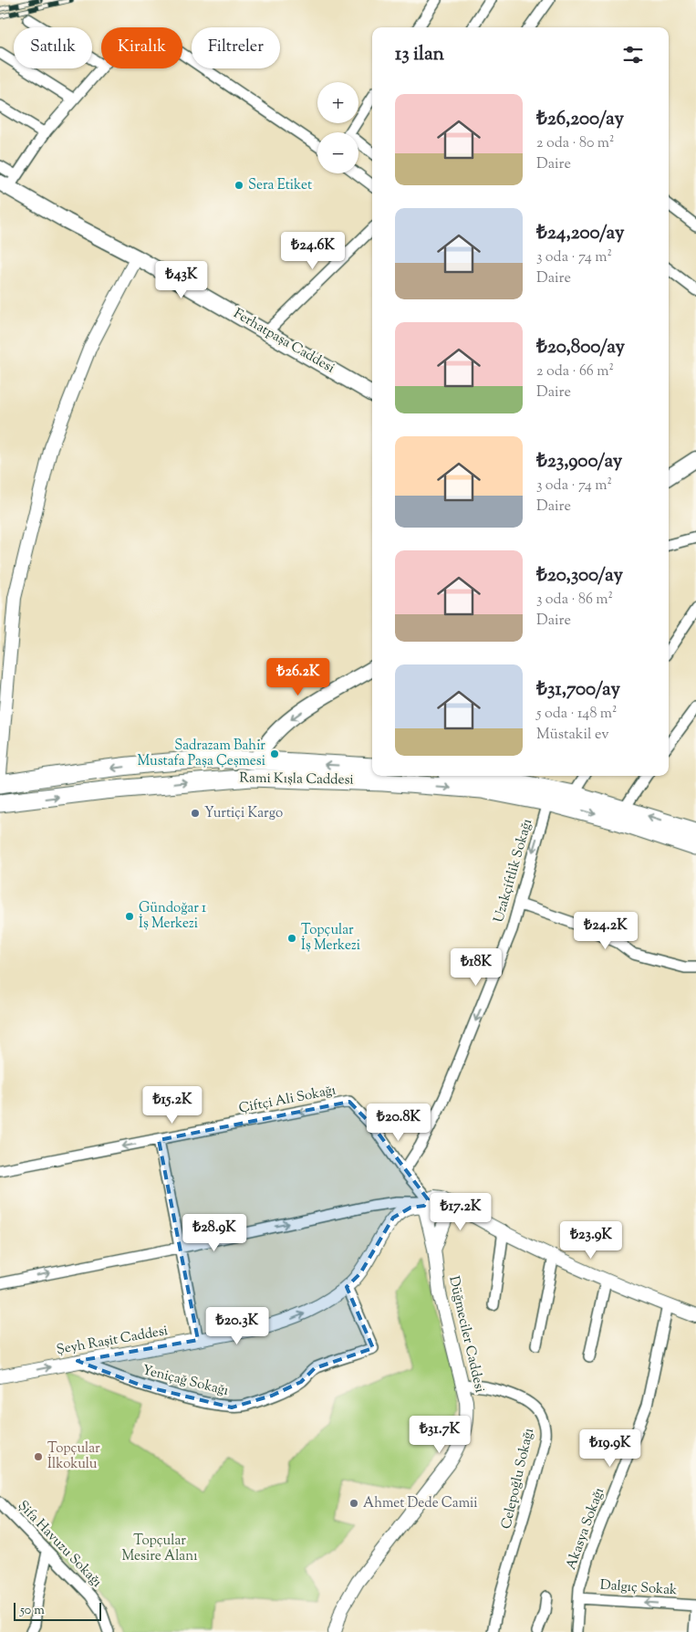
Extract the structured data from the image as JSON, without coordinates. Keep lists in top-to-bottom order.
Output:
{
  "streets": {
    "main road": ["Ferhatpaşa Caddesi", "Rami Kışla Caddesi"],
    "street": [
      "Uzakçiftlik Sokağı",
      "Çiftçi Ali Sokağı",
      "Düğmeciler Caddesi",
      "Şeyh Raşit Caddesi",
      "Yeniçağ Sokağı",
      "Celepoğlu Sokağı",
      "Akasya Sokağı",
      "Şifa Havuzu Sokağı",
      "Dalgıç Sokak"
    ]
  },
  "crossings": [
    ["Rami Kışla Caddesi", "Uzakçiftlik Sokağı"],
    ["Uzakçiftlik Sokağı", "Çiftçi Ali Sokağı"],
    ["Çiftçi Ali Sokağı", "Düğmeciler Caddesi"],
    ["Çiftçi Ali Sokağı", "Şeyh Raşit Caddesi"],
    ["Düğmeciler Caddesi", "Şeyh Raşit Caddesi"],
    ["Düğmeciler Caddesi", "Celepoğlu Sokağı"],
    ["Şeyh Raşit Caddesi", "Yeniçağ Sokağı"],
    ["Akasya Sokağı", "Dalgıç Sokak"]
  ],
  "one_way": ["Uzakçiftlik Sokağı", "Çiftçi Ali Sokağı", "Dalgıç Sokak"],
  "parks": ["Topçular Mesire Alanı"],
  "places": [
    "Sera Etiket",
    "Sadrazam Bahir Mustafa Paşa Çeşmesi",
    "Yurtiçi Kargo",
    "Gündoğar 1 İş Merkezi",
    "Topçular İş Merkezi",
    "Topçular İlkokulu",
    "Ahmet Dede Camii"
  ],
  "scale_bar": "50 m",
  "page": {
    "chip": ["Satılık", "Kiralık", "Filtreler"],
    "heading": "13 ilan",
    "map_buttons": ["+", "−"],
    "list": [
      {
        "name": "₺26,200/ay",
        "note": "2 oda · 80 m² · Daire"
      },
      {
        "name": "₺24,200/ay",
        "note": "3 oda · 74 m² · Daire"
      },
      {
        "name": "₺20,800/ay",
        "note": "2 oda · 66 m² · Daire"
      },
      {
        "name": "₺23,900/ay",
        "note": "3 oda · 74 m² · Daire"
      },
      {
        "name": "₺20,300/ay",
        "note": "3 oda · 86 m² · Daire"
      },
      {
        "name": "₺31,700/ay",
        "note": "5 oda · 148 m² · Müstakil ev"
      }
    ],
    "price": [
      "₺24.6K",
      "₺43K",
      "₺26.2K",
      "₺24.2K",
      "₺18K",
      "₺15.2K",
      "₺20.8K",
      "₺17.2K",
      "₺28.9K",
      "₺23.9K",
      "₺20.3K",
      "₺31.7K",
      "₺19.9K"
    ],
    "scale": "50 m"
  }
}
